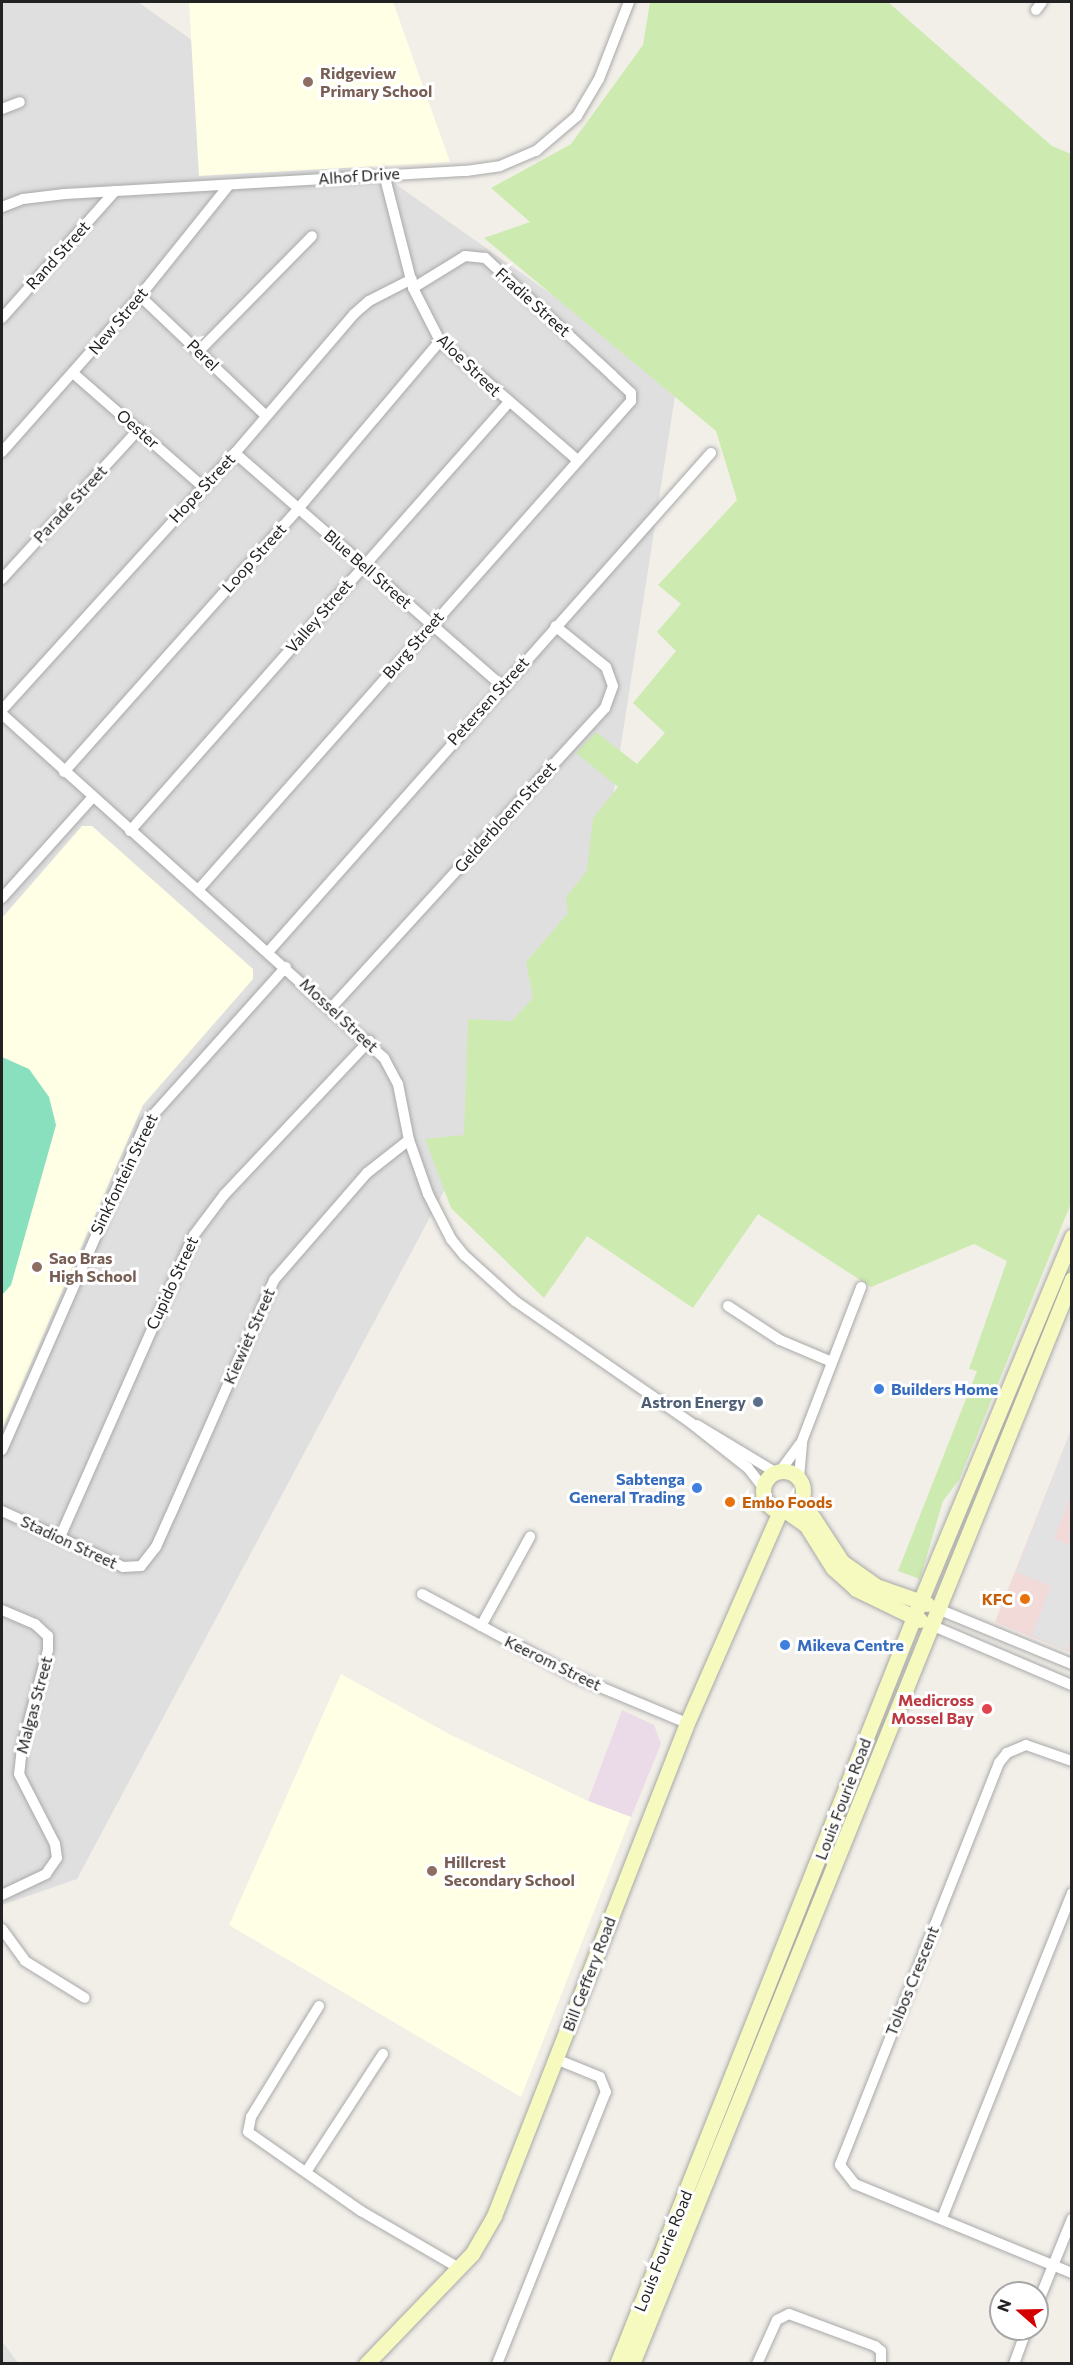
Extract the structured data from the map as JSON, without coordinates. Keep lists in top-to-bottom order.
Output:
{
  "streets": {
    "main road": ["Louis Fourie Road", "Bill Geffery Road"],
    "street": [
      "Alhof Drive",
      "Rand Street",
      "Fradie Street",
      "New Street",
      "Perel",
      "Aloe Street",
      "Oester",
      "Hope Street",
      "Parade Street",
      "Loop Street",
      "Blue Bell Street",
      "Valley Street",
      "Burg Street",
      "Petersen Street",
      "Gelderbloem Street",
      "Mossel Street",
      "Sinkfontein Street",
      "Cupido Street",
      "Kiewiet Street",
      "Stadion Street",
      "Keerom Street",
      "Malgas Street",
      "Tolbos Crescent"
    ]
  },
  "crossings": [
    ["Alhof Drive", "Rand Street"],
    ["Alhof Drive", "New Street"],
    ["Alhof Drive", "Aloe Street"],
    ["Fradie Street", "Aloe Street"],
    ["Fradie Street", "Hope Street"],
    ["Fradie Street", "Burg Street"],
    ["New Street", "Perel"],
    ["New Street", "Oester"],
    ["Perel", "Hope Street"],
    ["Aloe Street", "Hope Street"],
    ["Aloe Street", "Loop Street"],
    ["Aloe Street", "Valley Street"],
    ["Aloe Street", "Burg Street"],
    ["Oester", "Hope Street"],
    ["Oester", "Parade Street"],
    ["Hope Street", "Blue Bell Street"],
    ["Hope Street", "Mossel Street"],
    ["Loop Street", "Blue Bell Street"],
    ["Loop Street", "Mossel Street"],
    ["Blue Bell Street", "Valley Street"],
    ["Blue Bell Street", "Burg Street"],
    ["Blue Bell Street", "Petersen Street"],
    ["Valley Street", "Mossel Street"],
    ["Burg Street", "Mossel Street"],
    ["Petersen Street", "Gelderbloem Street"],
    ["Petersen Street", "Mossel Street"],
    ["Gelderbloem Street", "Mossel Street"],
    ["Mossel Street", "Sinkfontein Street"],
    ["Mossel Street", "Cupido Street"],
    ["Mossel Street", "Kiewiet Street"],
    ["Cupido Street", "Stadion Street"],
    ["Kiewiet Street", "Stadion Street"],
    ["Keerom Street", "Bill Geffery Road"]
  ],
  "places": [
    "Ridgeview Primary School",
    "Sao Bras High School",
    "Builders Home",
    "Astron Energy",
    "Sabtenga General Trading",
    "Embo Foods",
    "KFC",
    "Mikeva Centre",
    "Medicross Mossel Bay",
    "Hillcrest Secondary School"
  ],
  "north": "left"
}
